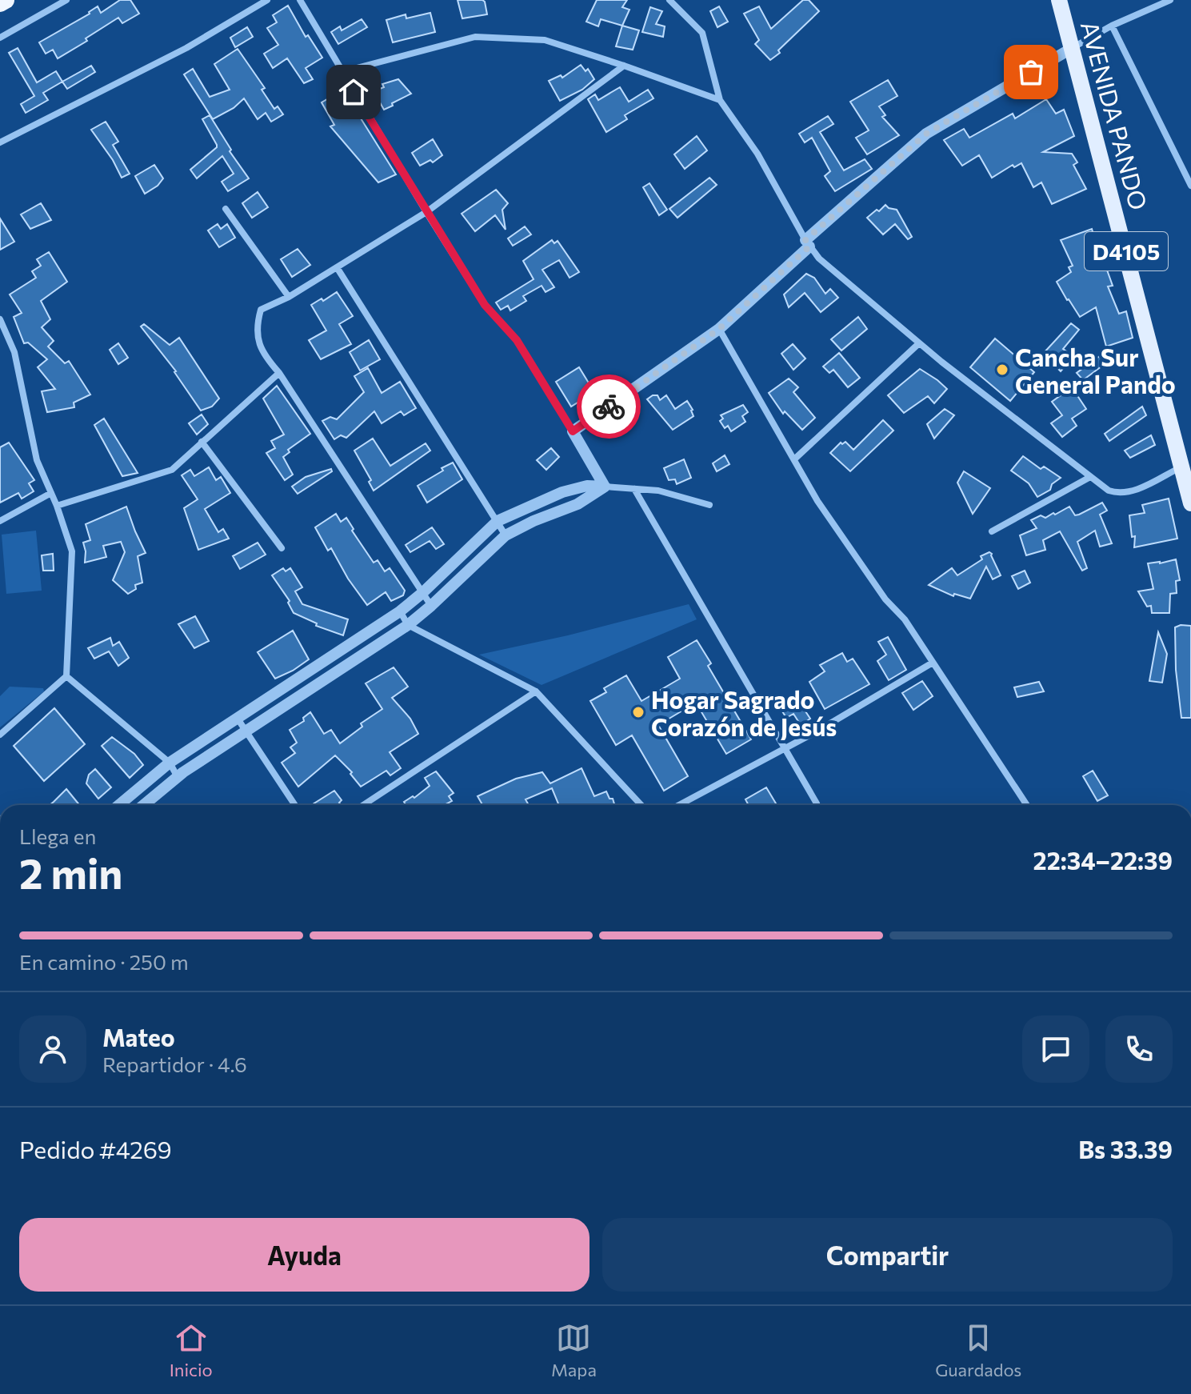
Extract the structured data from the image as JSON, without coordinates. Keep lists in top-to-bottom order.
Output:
{
  "streets": {
    "main road": ["AVENIDA PANDO", "D4105"]
  },
  "places": ["Cancha Sur General Pando", "Hogar Sagrado Corazón de Jesús"],
  "page": {
    "heading": ["2 min", "Llega en", "22:34–22:39"],
    "panel": [
      "Mateo",
      "Repartidor · 4.6",
      "Pedido #4269",
      "Bs 33.39"
    ],
    "bar": "En camino · 250 m",
    "buttons": ["Ayuda", "Compartir"],
    "tabs": ["Inicio", "Mapa", "Guardados"]
  }
}
